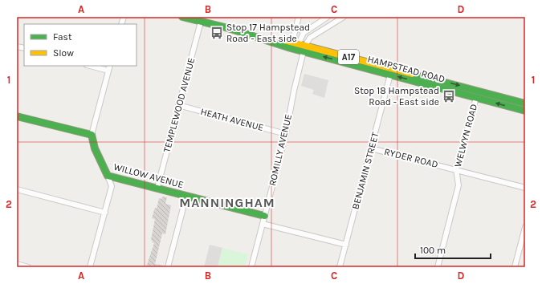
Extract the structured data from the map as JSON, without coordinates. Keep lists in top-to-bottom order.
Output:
{
  "streets": {
    "main road": ["A17", "HAMPSTEAD ROAD", "WILLOW AVENUE"],
    "street": [
      "TEMPLEWOOD AVENUE",
      "HEATH AVENUE",
      "WELWYN ROAD",
      "ROMILLY AVENUE",
      "RYDER ROAD",
      "BENJAMIN STREET"
    ]
  },
  "crossings": [
    ["HAMPSTEAD ROAD", "TEMPLEWOOD AVENUE"],
    ["HAMPSTEAD ROAD", "WELWYN ROAD"],
    ["HAMPSTEAD ROAD", "ROMILLY AVENUE"],
    ["HAMPSTEAD ROAD", "BENJAMIN STREET"],
    ["TEMPLEWOOD AVENUE", "HEATH AVENUE"],
    ["TEMPLEWOOD AVENUE", "WILLOW AVENUE"],
    ["HEATH AVENUE", "ROMILLY AVENUE"],
    ["WELWYN ROAD", "RYDER ROAD"],
    ["ROMILLY AVENUE", "WILLOW AVENUE"],
    ["RYDER ROAD", "BENJAMIN STREET"]
  ],
  "districts": ["MANNINGHAM"],
  "places": {
    "bus stop": ["Stop 17 Hampstead Road - East side", "Stop 18 Hampstead Road - East side"]
  },
  "legend": ["Fast", "Slow"],
  "scale_bar": "100 m",
  "grid": {
    "columns": [
      "A",
      "B",
      "C",
      "D"
    ],
    "rows": ["1", "2"]
  }
}
